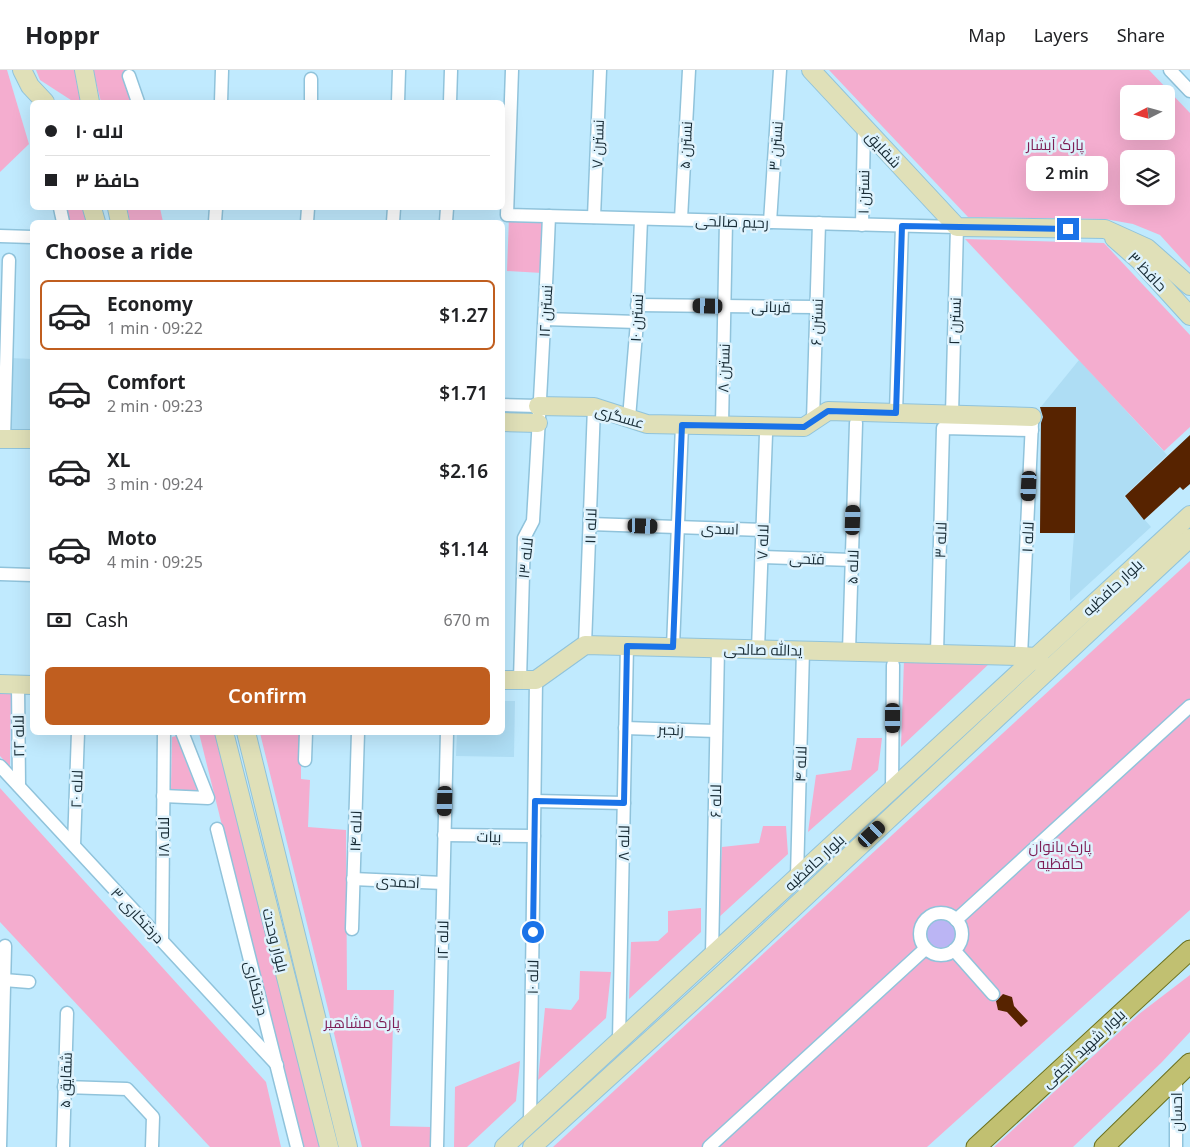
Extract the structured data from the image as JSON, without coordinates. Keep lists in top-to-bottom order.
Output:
{
  "streets": {
    "main road": ["بلوار شهید آنجفی"],
    "street": [
      "نسترن ۷",
      "نسترن ۵",
      "نسترن ۳",
      "شقایق",
      "نسترن ۱",
      "رحیم صالحی",
      "حافظ ۳",
      "قربانی",
      "نسترن ۱۲",
      "نسترن ۱۰",
      "نسترن ۲",
      "نسترن ۶",
      "نسترن ۸",
      "عسگری",
      "لاله ۱۱",
      "اسدی",
      "لاله ۱",
      "لاله ۳",
      "لاله ۷",
      "لاله ۱۳",
      "فتحی",
      "لاله ۵",
      "بلوار حافظیه",
      "یدالله صالحی",
      "رنجبر",
      "لاله ۲۲",
      "لاله ۴",
      "لاله ۲۰",
      "لاله ۶",
      "لاله ۱۴",
      "بیات",
      "لاله ۱۸",
      "لاله ۸",
      "احمدی",
      "درختکاری ۳",
      "بلوار وحدت",
      "لاله ۱۲",
      "لاله ۱۰",
      "درختکاری",
      "شقایق ۵",
      "احسان"
    ]
  },
  "crossings": [
    ["نسترن ۷", "رحیم صالحی"],
    ["نسترن ۵", "رحیم صالحی"],
    ["نسترن ۳", "رحیم صالحی"],
    ["شقایق", "رحیم صالحی"],
    ["شقایق", "حافظ ۳"],
    ["شقایق", "نسترن ۲"],
    ["نسترن ۱", "رحیم صالحی"],
    ["رحیم صالحی", "حافظ ۳"],
    ["رحیم صالحی", "نسترن ۱۲"],
    ["رحیم صالحی", "نسترن ۱۰"],
    ["رحیم صالحی", "نسترن ۲"],
    ["رحیم صالحی", "نسترن ۶"],
    ["رحیم صالحی", "نسترن ۸"],
    ["حافظ ۳", "نسترن ۲"],
    ["قربانی", "نسترن ۱۰"],
    ["قربانی", "نسترن ۶"],
    ["قربانی", "نسترن ۸"],
    ["نسترن ۱۲", "عسگری"],
    ["نسترن ۱۲", "لاله ۱۳"],
    ["نسترن ۱۰", "عسگری"],
    ["نسترن ۲", "عسگری"],
    ["نسترن ۲", "لاله ۳"],
    ["نسترن ۶", "عسگری"],
    ["نسترن ۸", "عسگری"],
    ["عسگری", "لاله ۱۱"],
    ["عسگری", "لاله ۱"],
    ["عسگری", "لاله ۳"],
    ["عسگری", "لاله ۱۳"],
    ["لاله ۱۱", "اسدی"],
    ["لاله ۱۱", "یدالله صالحی"],
    ["اسدی", "لاله ۷"],
    ["لاله ۱", "بلوار حافظیه"],
    ["لاله ۱", "یدالله صالحی"],
    ["لاله ۳", "یدالله صالحی"],
    ["لاله ۷", "فتحی"],
    ["لاله ۷", "یدالله صالحی"],
    ["لاله ۱۳", "لاله ۱۰"],
    ["فتحی", "لاله ۵"],
    ["لاله ۵", "یدالله صالحی"],
    ["بلوار حافظیه", "یدالله صالحی"],
    ["بلوار حافظیه", "لاله ۴"],
    ["بلوار حافظیه", "لاله ۶"],
    ["بلوار حافظیه", "لاله ۸"],
    ["بلوار حافظیه", "لاله ۱۰"],
    ["یدالله صالحی", "لاله ۴"],
    ["یدالله صالحی", "لاله ۶"],
    ["یدالله صالحی", "لاله ۸"],
    ["رنجبر", "لاله ۶"],
    ["رنجبر", "لاله ۸"],
    ["لاله ۲۲", "درختکاری ۳"],
    ["لاله ۲۰", "درختکاری ۳"],
    ["لاله ۱۴", "احمدی"],
    ["بیات", "لاله ۱۲"],
    ["بیات", "لاله ۱۰"],
    ["لاله ۱۸", "درختکاری ۳"],
    ["احمدی", "لاله ۱۲"],
    ["درختکاری ۳", "درختکاری"]
  ],
  "parks": ["پارک آبشار", "پارک بانوان حافظیه", "پارک مشاهیر"],
  "north": "left",
  "page": {
    "header": "Hoppr",
    "nav": ["Map", "Layers", "Share"],
    "banner": ["لاله ۱۰", "حافظ ۳"],
    "bubble": "2 min",
    "heading": "Choose a ride",
    "list": [
      {
        "name": "Economy",
        "note": "1 min · 09:22",
        "value": "$1.27"
      },
      {
        "name": "Comfort",
        "note": "2 min · 09:23",
        "value": "$1.71"
      },
      {
        "name": "XL",
        "note": "3 min · 09:24",
        "value": "$2.16"
      },
      {
        "name": "Moto",
        "note": "4 min · 09:25",
        "value": "$1.14"
      }
    ],
    "pay": ["Cash", "670 m"],
    "buttons": "Confirm"
  }
}
